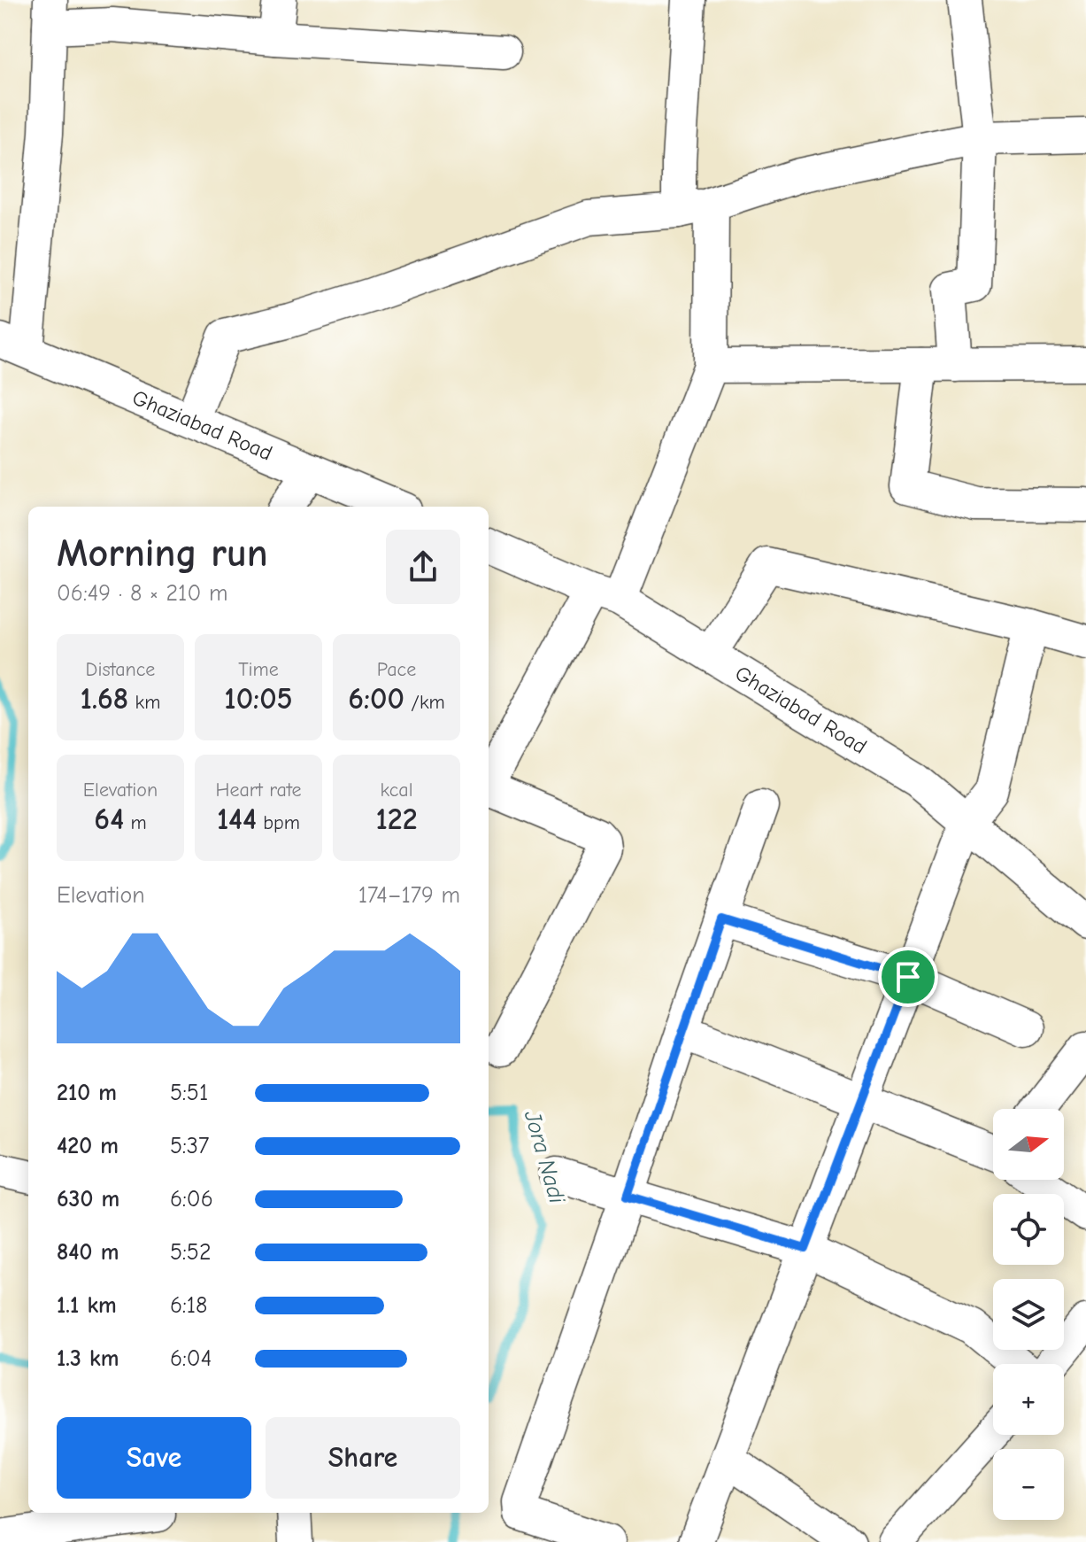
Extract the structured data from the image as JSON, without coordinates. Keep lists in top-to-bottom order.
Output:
{
  "streets": {
    "street": ["Ghaziabad Road"]
  },
  "water": ["Jora Nadi"],
  "north": "right",
  "page": {
    "heading": ["Morning run", "06:49 · 8 × 210 m"],
    "stats": [
      ["Distance", "1.68 km"],
      ["Time", "10:05"],
      ["Pace", "6:00 /km"],
      ["Elevation", "64 m"],
      ["Heart rate", "144 bpm"],
      ["kcal", "122"]
    ],
    "chart": ["Elevation", "174–179 m"],
    "list": [
      {
        "name": "210 m",
        "note": "5:51"
      },
      {
        "name": "420 m",
        "note": "5:37"
      },
      {
        "name": "630 m",
        "note": "6:06"
      },
      {
        "name": "840 m",
        "note": "5:52"
      },
      {
        "name": "1.1 km",
        "note": "6:18"
      },
      {
        "name": "1.3 km",
        "note": "6:04"
      }
    ],
    "map_buttons": ["+", "−"],
    "buttons": ["Save", "Share"]
  }
}
